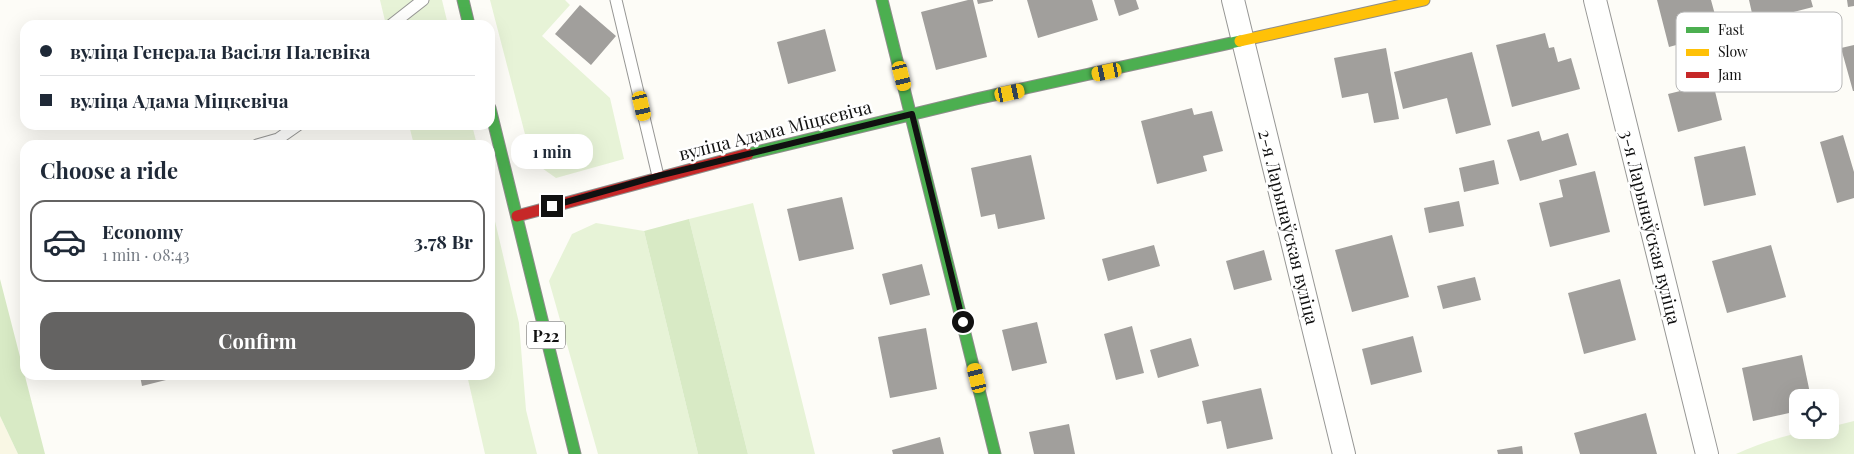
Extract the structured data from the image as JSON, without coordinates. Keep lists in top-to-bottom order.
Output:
{
  "streets": {
    "street": [
      "вуліца Адама Міцкевіча",
      "2-я Ларынаўская вуліца",
      "3-я Ларынаўская вуліца",
      "Р22"
    ]
  },
  "crossings": [
    ["вуліца Адама Міцкевіча", "2-я Ларынаўская вуліца"],
    ["вуліца Адама Міцкевіча", "Р22"]
  ],
  "legend": ["Fast", "Slow", "Jam"],
  "page": {
    "banner": ["вуліца Генерала Васіля Палевіка", "вуліца Адама Міцкевіча"],
    "bubble": "1 min",
    "heading": "Choose a ride",
    "list": [
      {
        "name": "Economy",
        "note": "1 min · 08:43",
        "value": "3.78 Br"
      }
    ],
    "buttons": "Confirm"
  }
}
